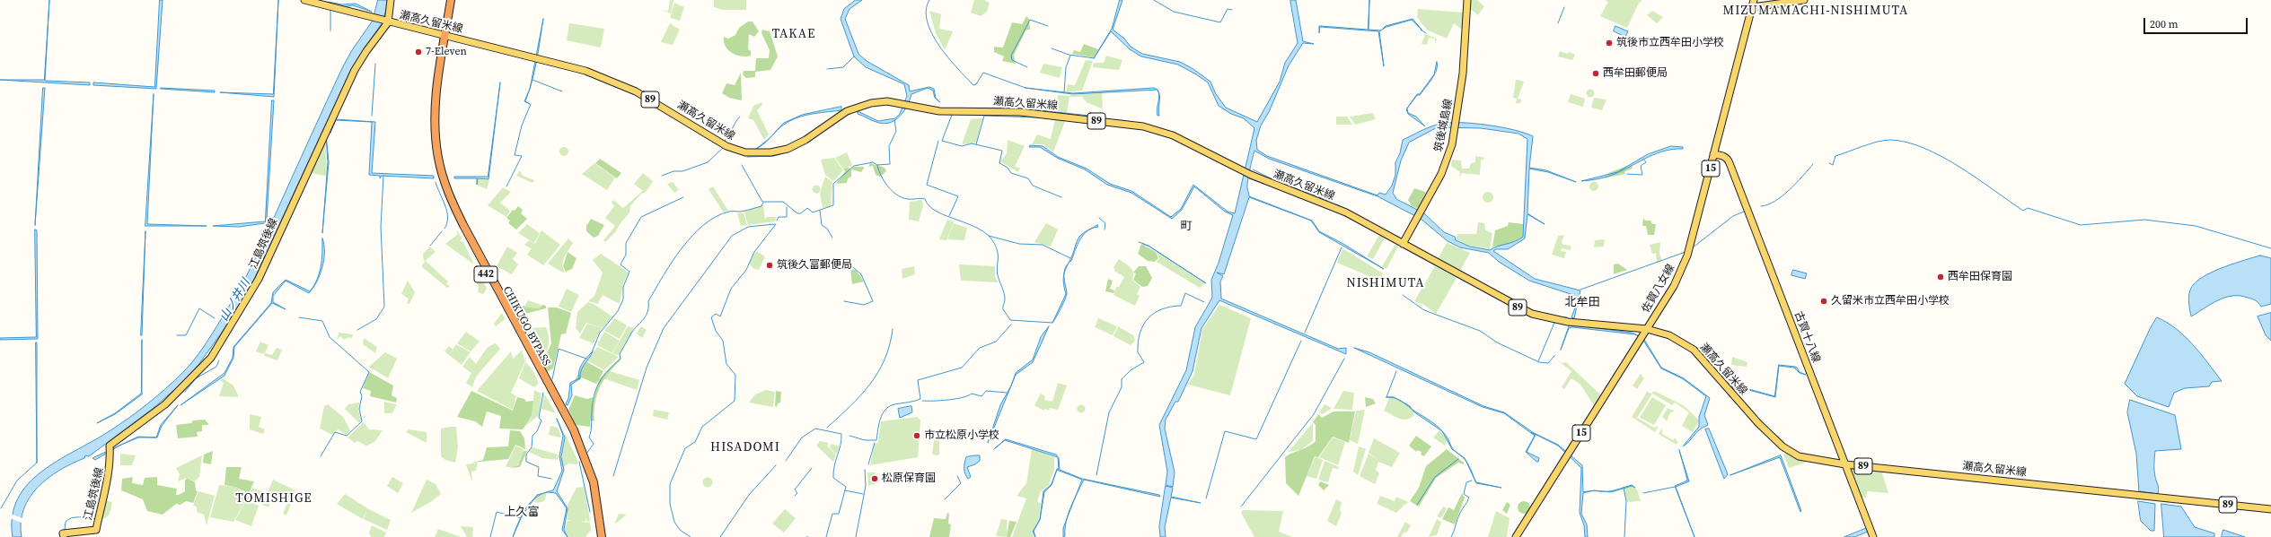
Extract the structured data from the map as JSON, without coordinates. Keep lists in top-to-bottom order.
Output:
{
  "streets": {
    "highway": ["442", "CHIKUGO BYPASS"],
    "main road": [
      "瀬高久留米線",
      "89",
      "筑後城島線",
      "15",
      "江島筑後線",
      "佐賀八女線",
      "古賀十八線"
    ]
  },
  "crossings": [
    ["瀬高久留米線", "筑後城島線"],
    ["瀬高久留米線", "江島筑後線"],
    ["瀬高久留米線", "佐賀八女線"],
    ["瀬高久留米線", "CHIKUGO BYPASS"],
    ["瀬高久留米線", "古賀十八線"],
    ["佐賀八女線", "古賀十八線"]
  ],
  "districts": [
    "MIZUMAMACHI-NISHIMUTA",
    "TAKAE",
    "町",
    "NISHIMUTA",
    "北牟田",
    "HISADOMI",
    "TOMISHIGE",
    "上久富"
  ],
  "water": ["山ノ井川"],
  "places": [
    "筑後市立西牟田小学校",
    "7-Eleven",
    "西牟田郵便局",
    "筑後久富郵便局",
    "西牟田保育園",
    "久留米市立西牟田小学校",
    "市立松原小学校",
    "松原保育園"
  ],
  "scale_bar": "200 m"
}
